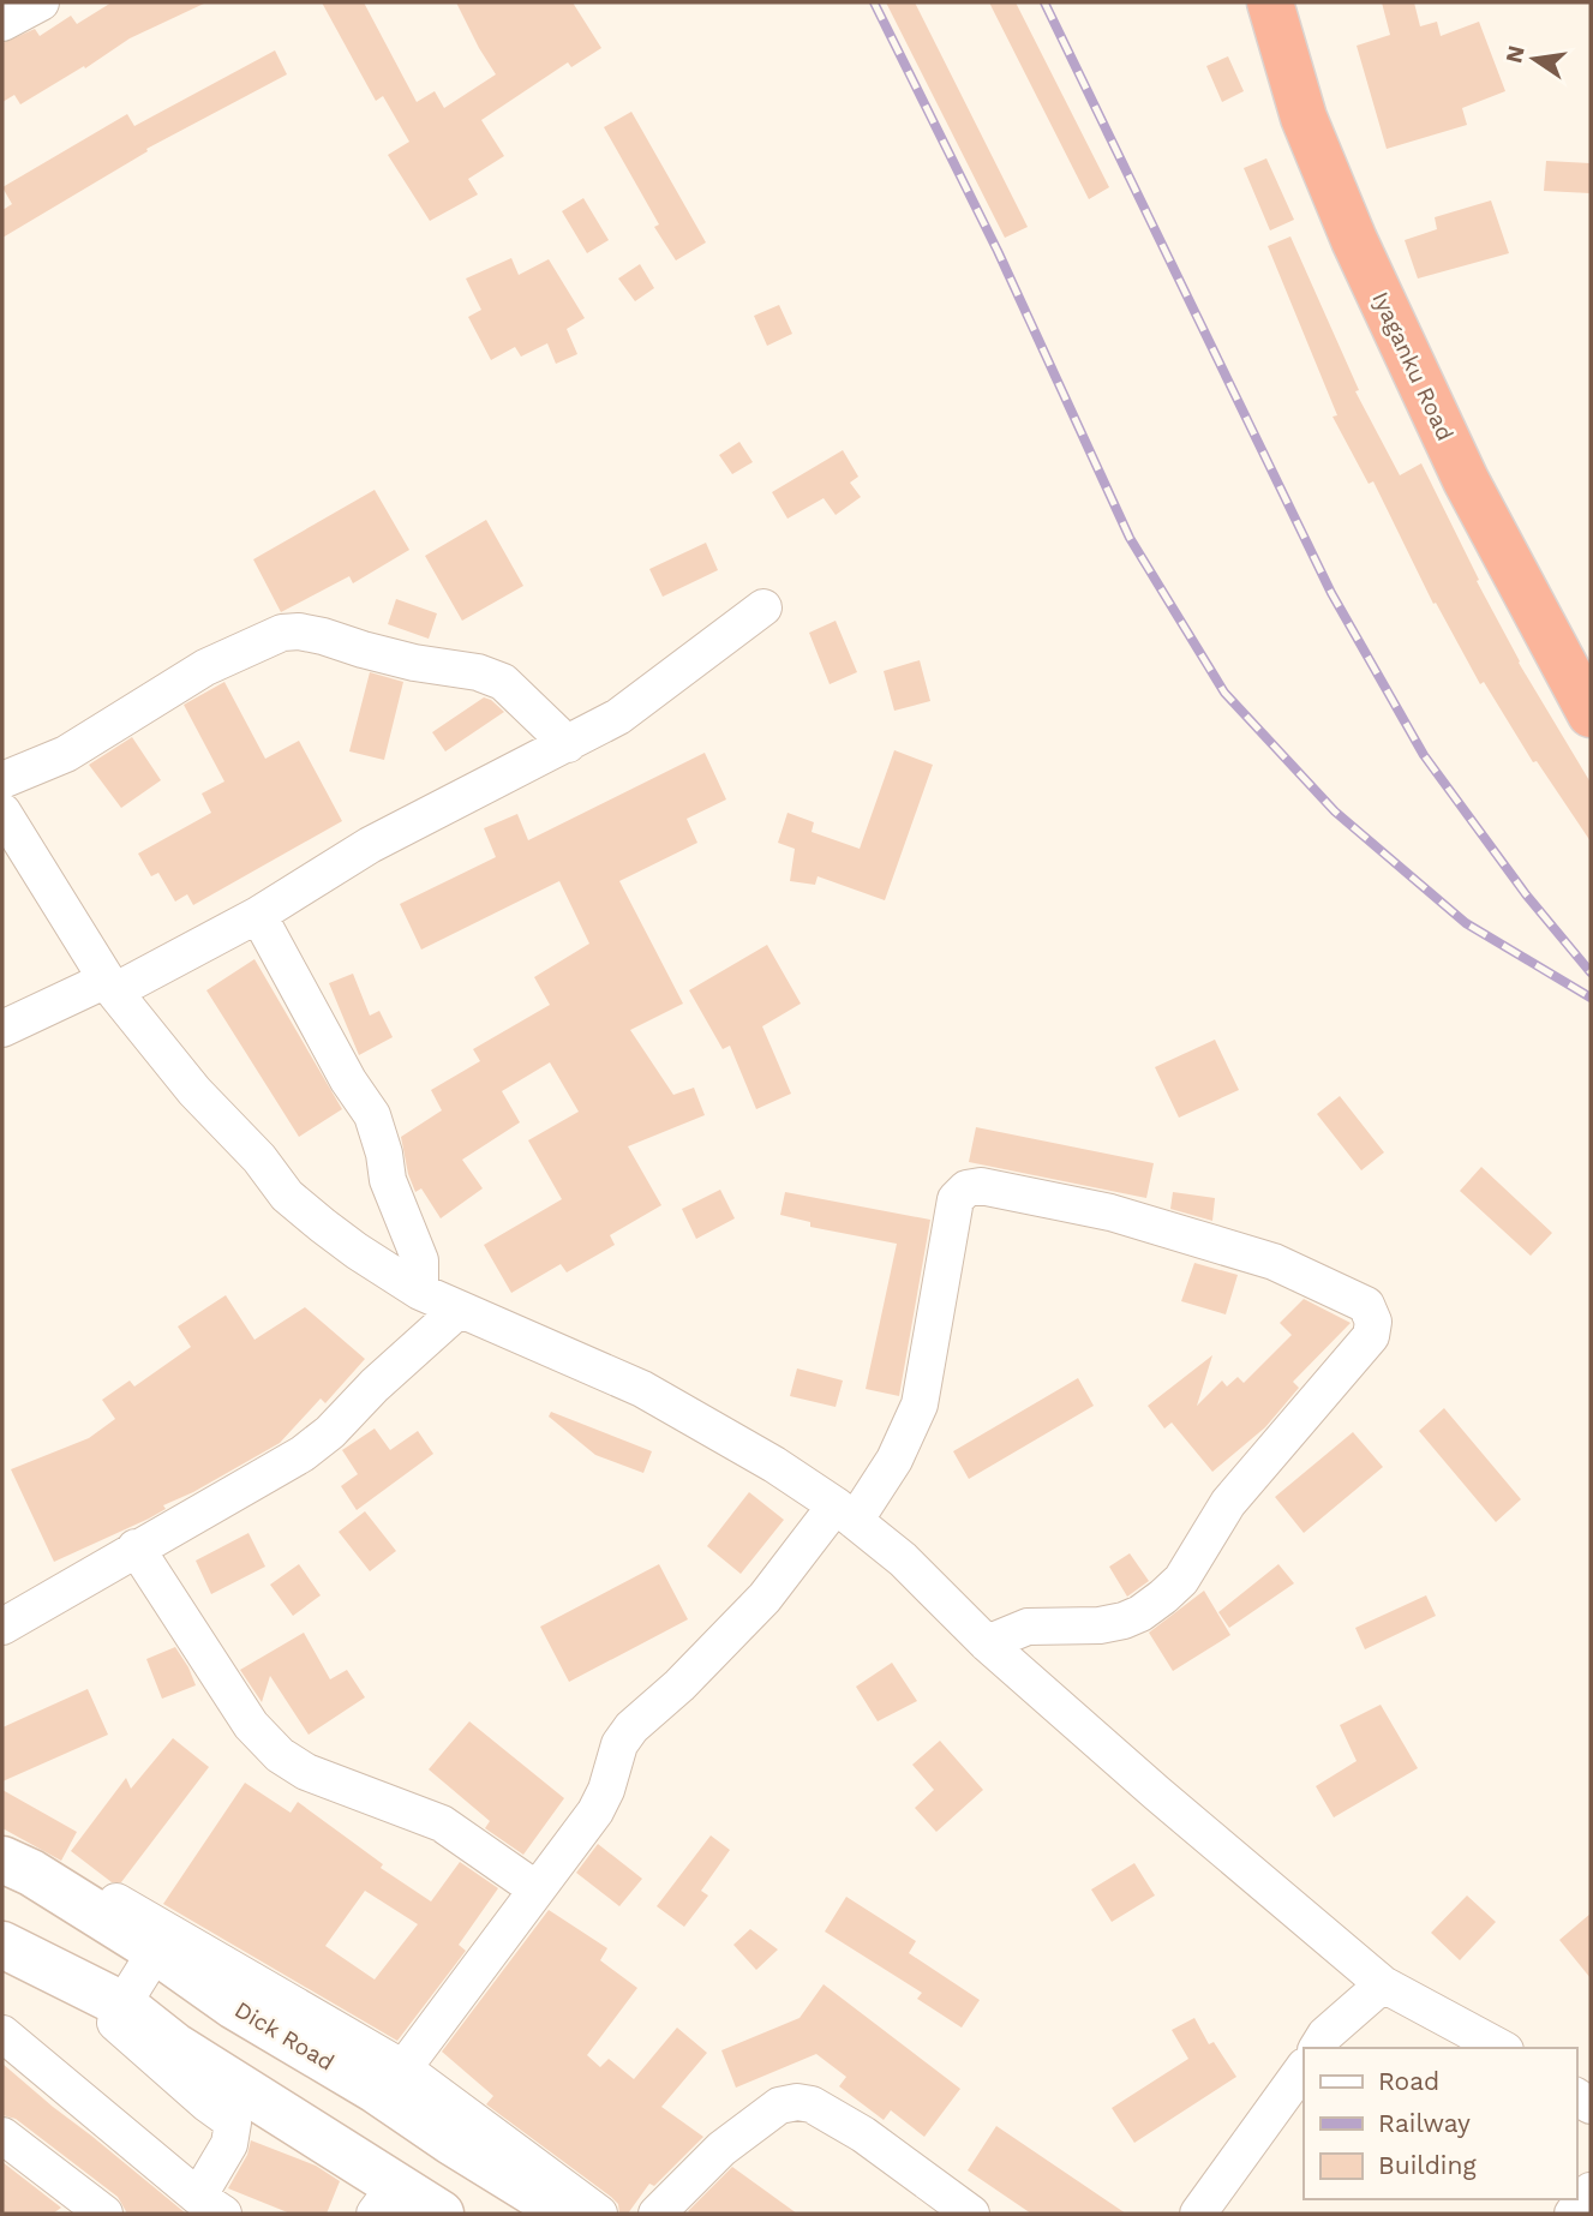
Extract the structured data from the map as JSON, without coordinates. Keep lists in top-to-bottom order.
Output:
{
  "streets": {
    "highway": ["Iyaganku Road"],
    "main road": ["Dick Road"]
  },
  "legend": ["Road", "Railway", "Building"],
  "north": "left"
}
